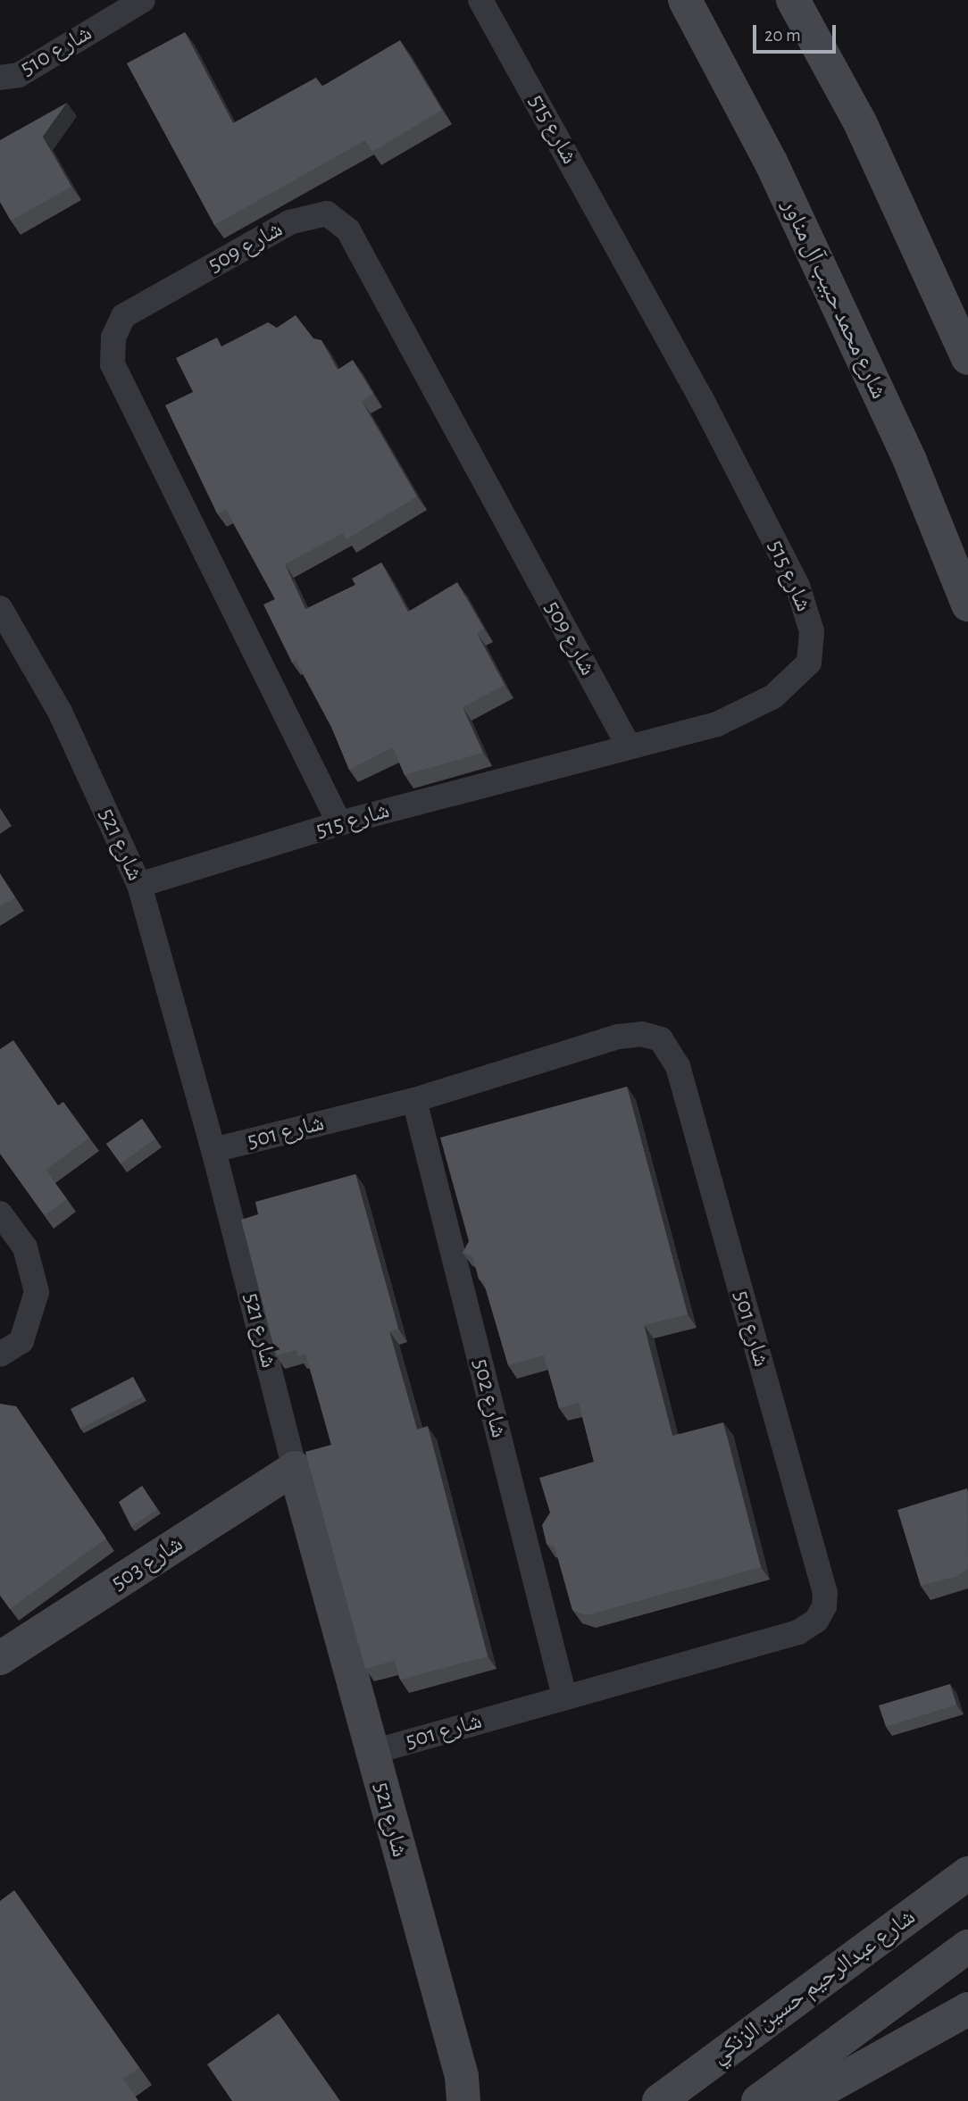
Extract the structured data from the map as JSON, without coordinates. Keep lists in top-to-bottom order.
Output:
{
  "streets": {
    "street": [
      "شارع 510",
      "شارع 515",
      "شارع 509",
      "شارع محمد حبيب آل مناور",
      "شارع 521",
      "شارع 501",
      "شارع 502",
      "شارع 503",
      "شارع عبدالرحيم حسين الزنكي"
    ]
  },
  "crossings": [
    ["شارع 515", "شارع 509"],
    ["شارع 515", "شارع 521"],
    ["شارع 521", "شارع 501"],
    ["شارع 521", "شارع 503"],
    ["شارع 501", "شارع 502"]
  ],
  "scale_bar": "20 m"
}
